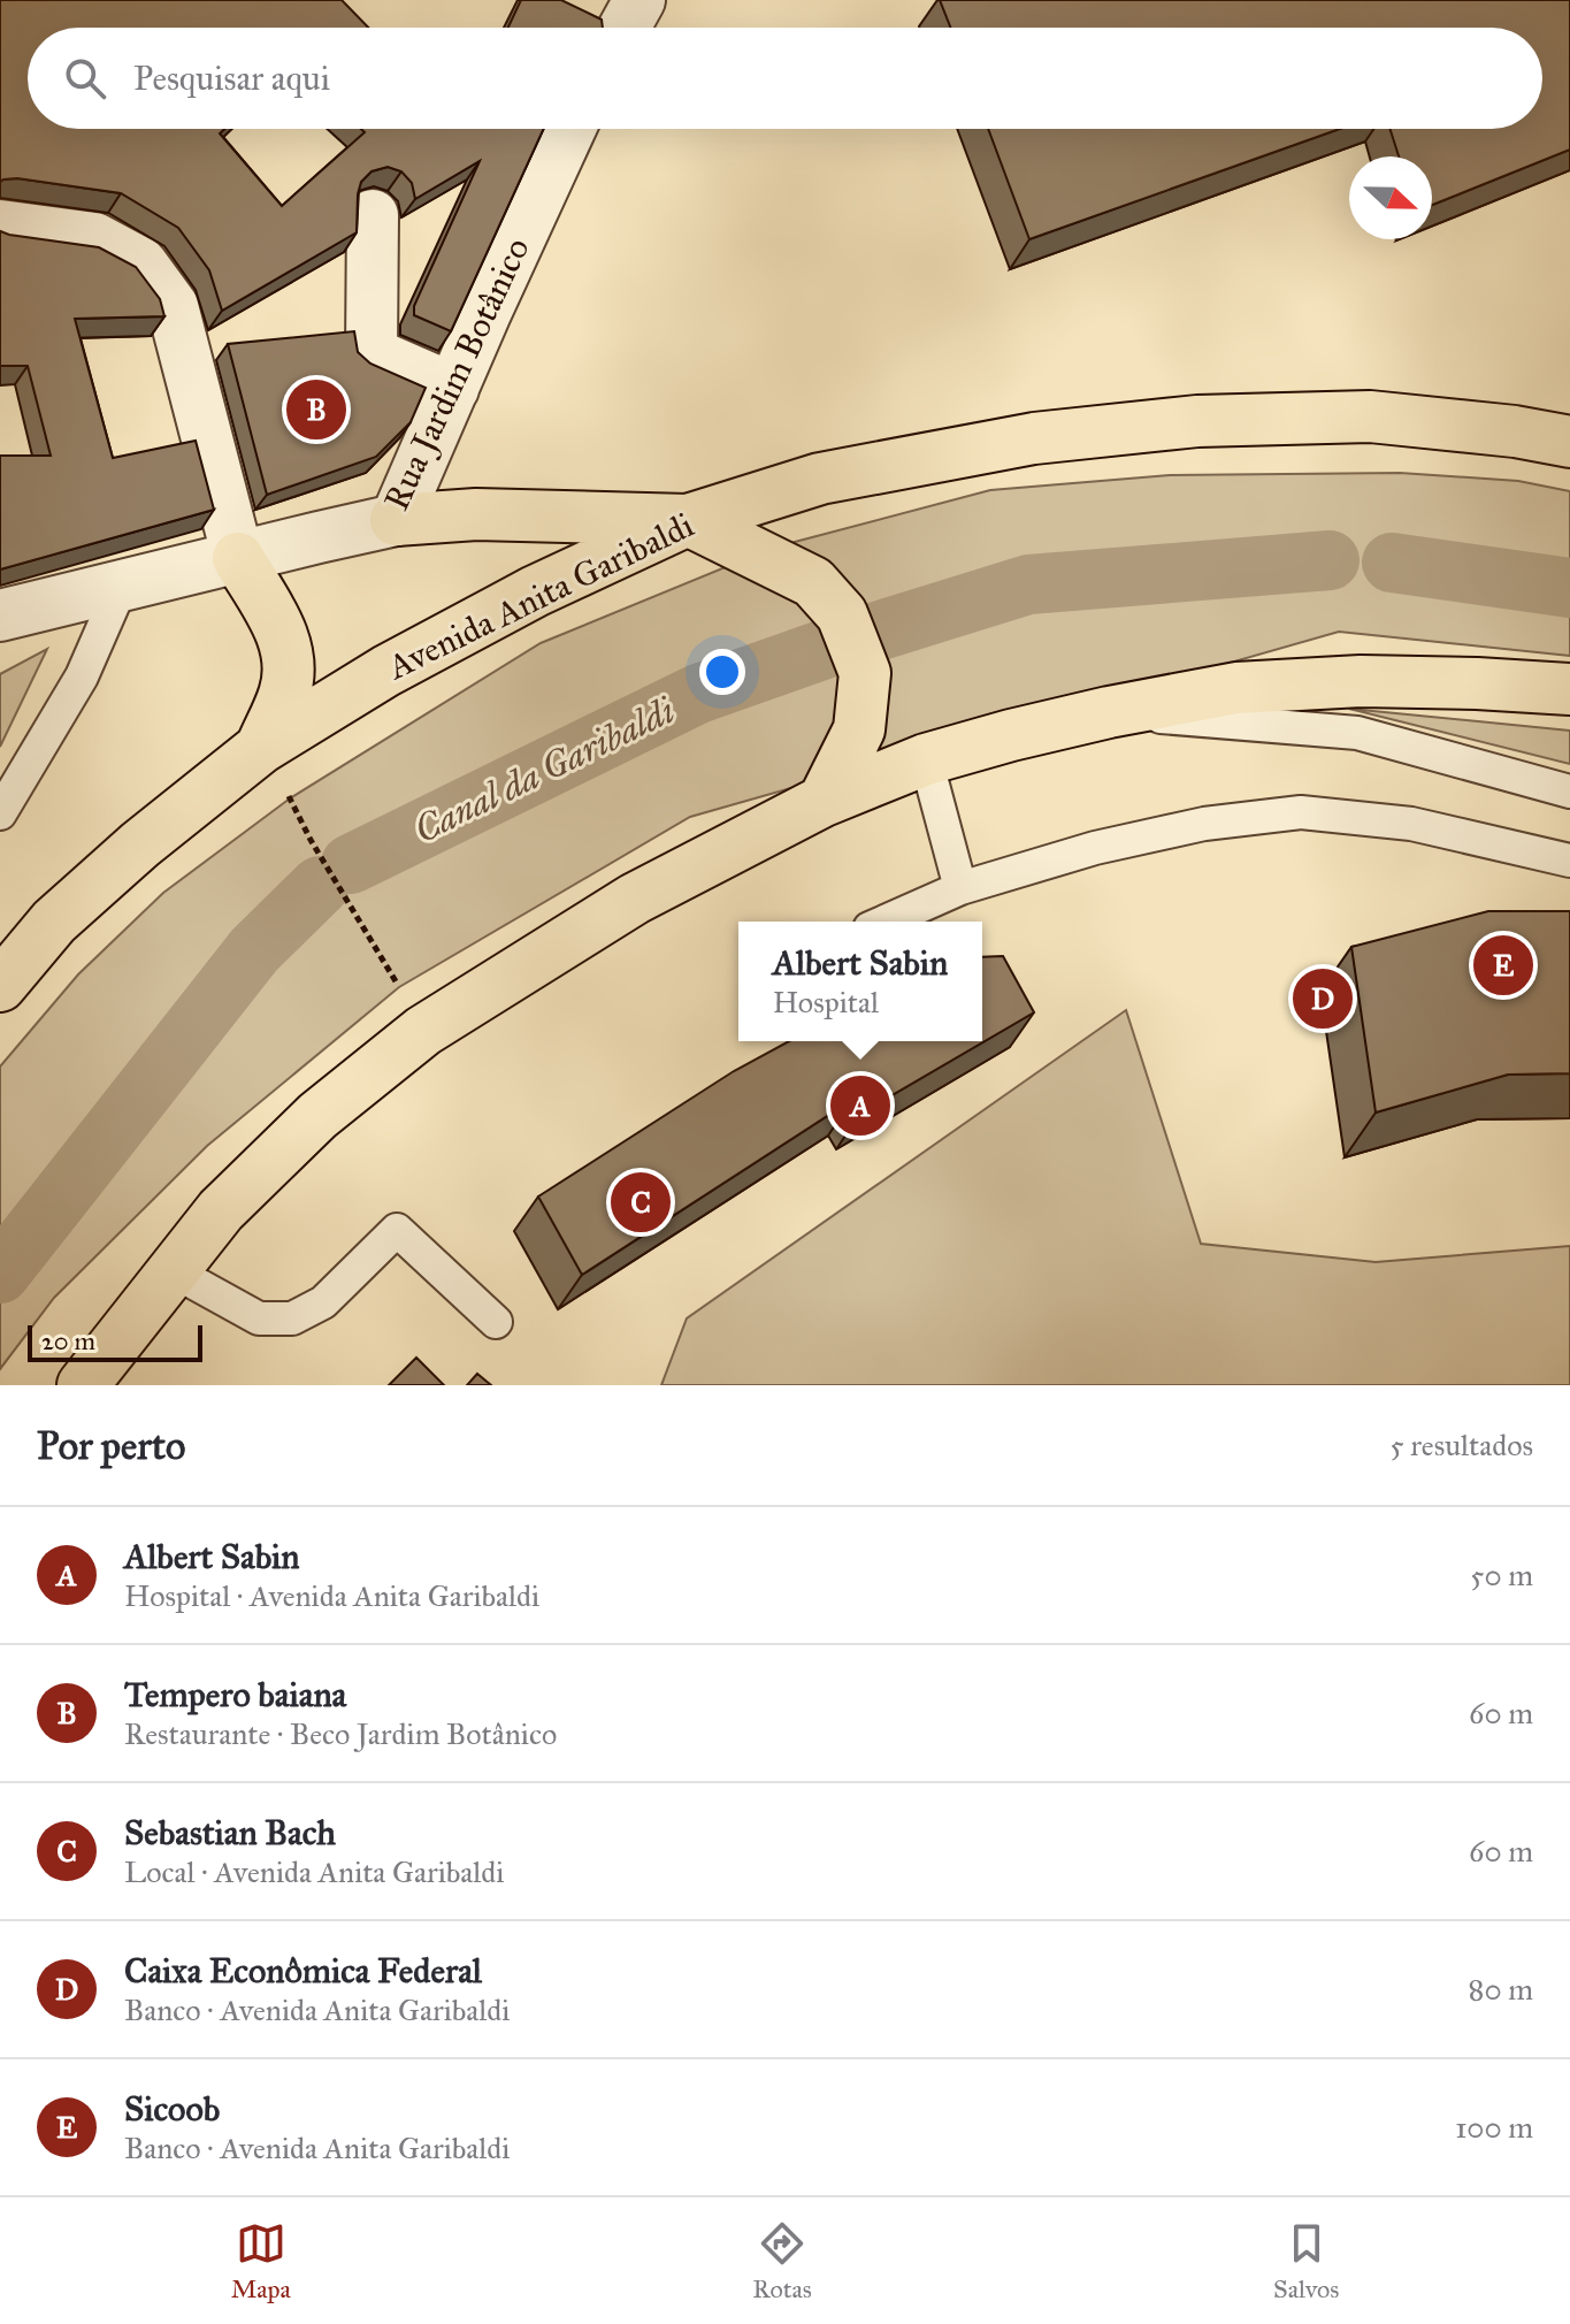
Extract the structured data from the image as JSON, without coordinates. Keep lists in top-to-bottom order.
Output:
{
  "streets": {
    "main road": ["Avenida Anita Garibaldi"],
    "street": ["Rua Jardim Botânico"]
  },
  "water": ["Canal da Garibaldi"],
  "scale_bar": "20 m",
  "north": "right",
  "page": {
    "search": "Pesquisar aqui",
    "pins": [
      "B",
      "E",
      "D",
      "A",
      "C"
    ],
    "popup": ["Albert Sabin", "Hospital"],
    "scale": "20 m",
    "heading": ["Por perto", "5 resultados"],
    "list": [
      {
        "mark": "A",
        "name": "Albert Sabin",
        "note": "Hospital · Avenida Anita Garibaldi",
        "value": "50 m"
      },
      {
        "mark": "B",
        "name": "Tempero baiana",
        "note": "Restaurante · Beco Jardim Botânico",
        "value": "60 m"
      },
      {
        "mark": "C",
        "name": "Sebastian Bach",
        "note": "Local · Avenida Anita Garibaldi",
        "value": "60 m"
      },
      {
        "mark": "D",
        "name": "Caixa Econômica Federal",
        "note": "Banco · Avenida Anita Garibaldi",
        "value": "80 m"
      },
      {
        "mark": "E",
        "name": "Sicoob",
        "note": "Banco · Avenida Anita Garibaldi",
        "value": "100 m"
      }
    ],
    "nav": ["Mapa", "Rotas", "Salvos"]
  }
}
